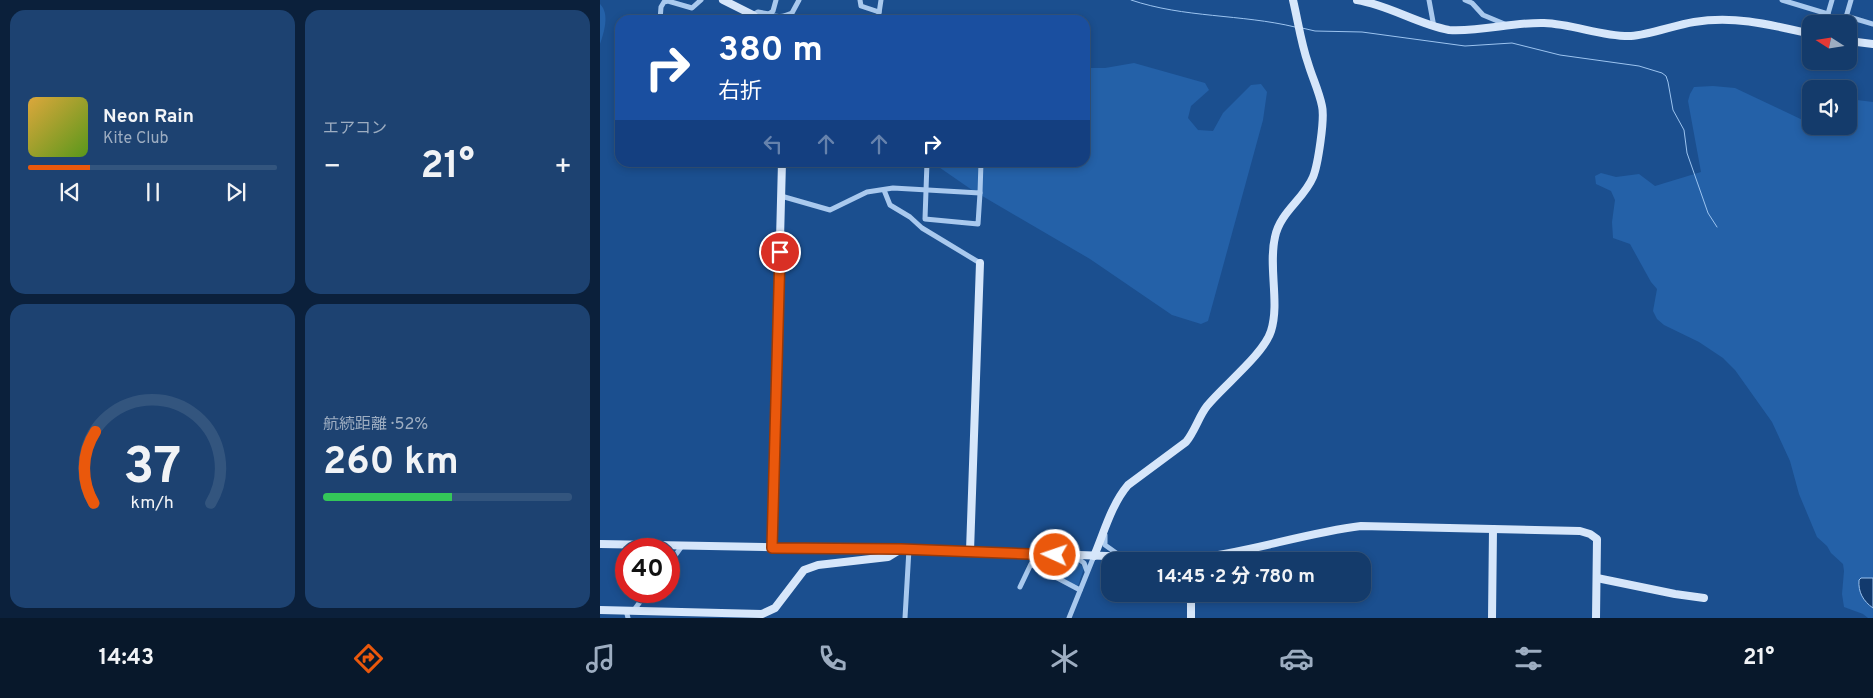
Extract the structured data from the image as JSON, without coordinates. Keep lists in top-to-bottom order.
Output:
{
  "north": "left",
  "page": {
    "tile": [
      "エアコン",
      ["航続距離 · 52%", "260 km"]
    ],
    "turn": ["380 m", "右折"],
    "song": ["Neon Rain", "Kite Club"],
    "heat": ["−", "21°", "+"],
    "limit": "40",
    "trip": "14:45 · 2 分 · 780 m",
    "tabs": ["14:43", "21°"],
    "gauge": ["37", "km/h"]
  }
}
